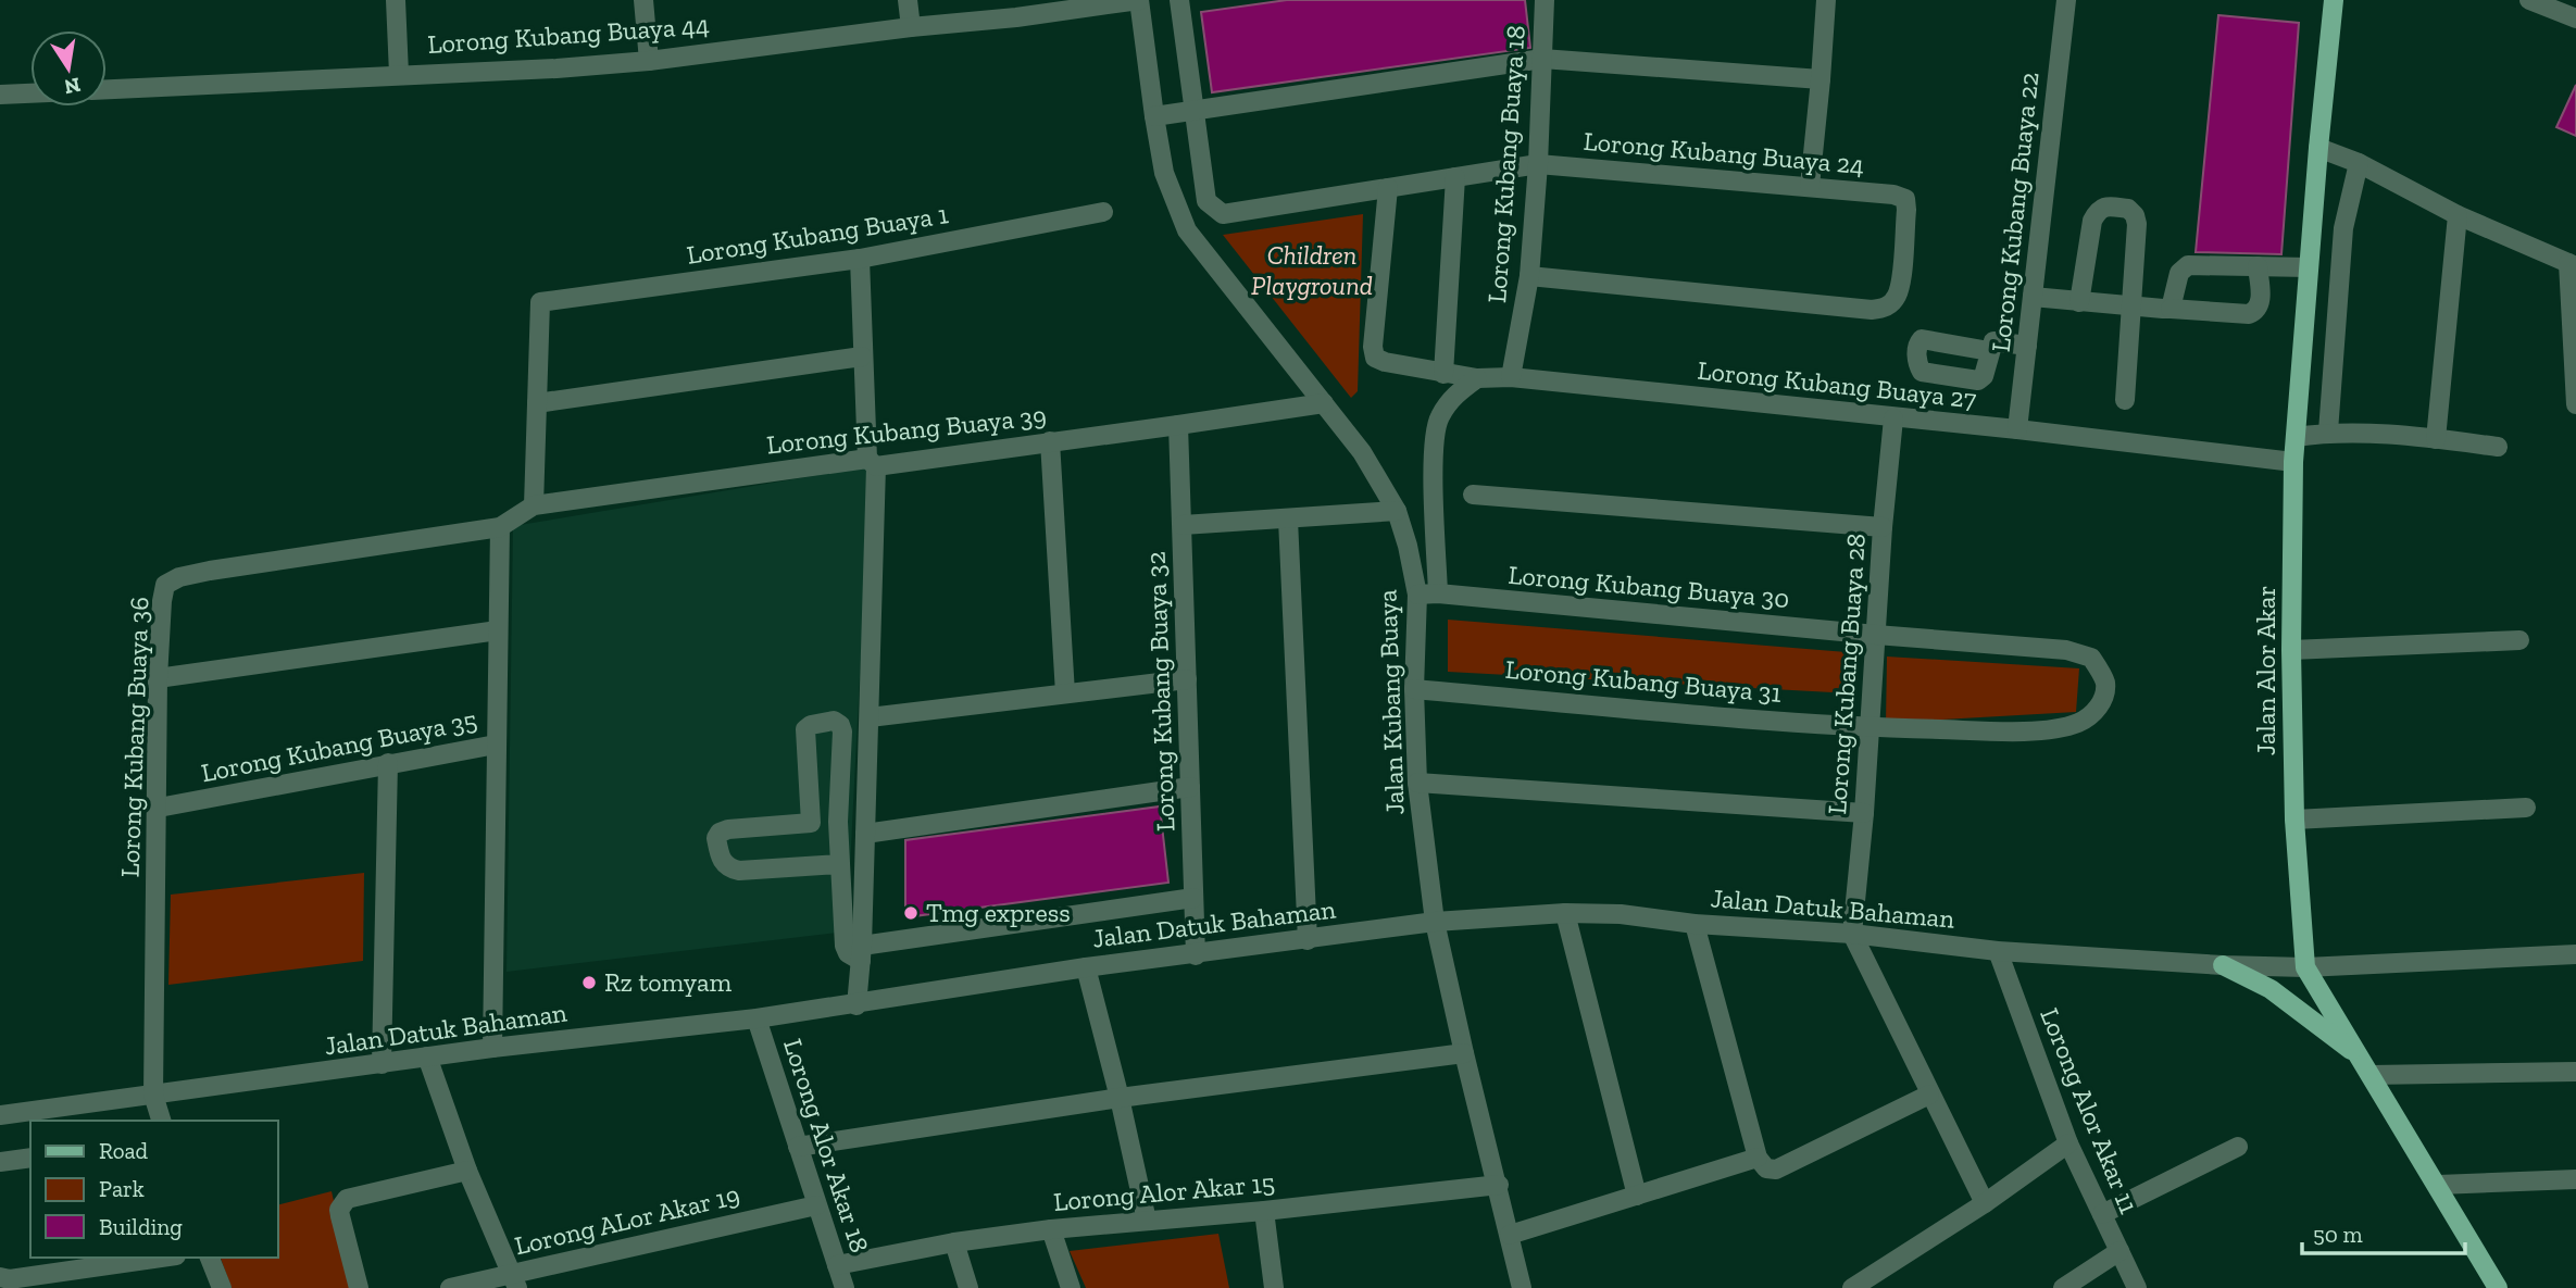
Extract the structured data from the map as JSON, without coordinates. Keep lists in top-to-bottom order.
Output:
{
  "streets": {
    "main road": ["Jalan Alor Akar"],
    "street": [
      "Lorong Kubang Buaya 44",
      "Lorong Kubang Buaya 24",
      "Lorong Kubang Buaya 18",
      "Lorong Kubang Buaya 22",
      "Lorong Kubang Buaya 1",
      "Lorong Kubang Buaya 27",
      "Lorong Kubang Buaya 39",
      "Lorong Kubang Buaya 30",
      "Lorong Kubang Buaya 28",
      "Lorong Kubang Buaya 31",
      "Lorong Kubang Buaya 32",
      "Jalan Kubang Buaya",
      "Lorong Kubang Buaya 36",
      "Lorong Kubang Buaya 35",
      "Jalan Datuk Bahaman",
      "Lorong Alor Akar 11",
      "Lorong Alor Akar 18",
      "Lorong Alor Akar 15",
      "Lorong ALor Akar 19"
    ]
  },
  "crossings": [
    ["Lorong Kubang Buaya 44", "Jalan Kubang Buaya"],
    ["Lorong Kubang Buaya 24", "Lorong Kubang Buaya 18"],
    ["Lorong Kubang Buaya 24", "Lorong Kubang Buaya 27"],
    ["Lorong Kubang Buaya 18", "Lorong Kubang Buaya 27"],
    ["Lorong Kubang Buaya 22", "Lorong Kubang Buaya 27"],
    ["Lorong Kubang Buaya 27", "Jalan Alor Akar"],
    ["Lorong Kubang Buaya 27", "Lorong Kubang Buaya 28"],
    ["Lorong Kubang Buaya 39", "Lorong Kubang Buaya 32"],
    ["Lorong Kubang Buaya 39", "Jalan Kubang Buaya"],
    ["Lorong Kubang Buaya 39", "Lorong Kubang Buaya 36"],
    ["Lorong Kubang Buaya 39", "Lorong Kubang Buaya 35"],
    ["Lorong Kubang Buaya 30", "Lorong Kubang Buaya 28"],
    ["Lorong Kubang Buaya 30", "Lorong Kubang Buaya 31"],
    ["Lorong Kubang Buaya 30", "Jalan Kubang Buaya"],
    ["Jalan Alor Akar", "Jalan Datuk Bahaman"],
    ["Lorong Kubang Buaya 28", "Lorong Kubang Buaya 31"],
    ["Lorong Kubang Buaya 28", "Jalan Datuk Bahaman"],
    ["Lorong Kubang Buaya 31", "Jalan Kubang Buaya"],
    ["Lorong Kubang Buaya 32", "Jalan Datuk Bahaman"],
    ["Jalan Kubang Buaya", "Jalan Datuk Bahaman"],
    ["Jalan Kubang Buaya", "Lorong Alor Akar 15"],
    ["Lorong Kubang Buaya 36", "Lorong Kubang Buaya 35"],
    ["Lorong Kubang Buaya 36", "Jalan Datuk Bahaman"],
    ["Jalan Datuk Bahaman", "Lorong Alor Akar 11"],
    ["Jalan Datuk Bahaman", "Lorong Alor Akar 18"],
    ["Lorong Alor Akar 18", "Lorong Alor Akar 15"],
    ["Lorong Alor Akar 18", "Lorong ALor Akar 19"]
  ],
  "parks": ["Children Playground"],
  "places": ["Tmg express", "Rz tomyam"],
  "legend": ["Road", "Park", "Building"],
  "scale_bar": "50 m",
  "north": "bottom"
}
